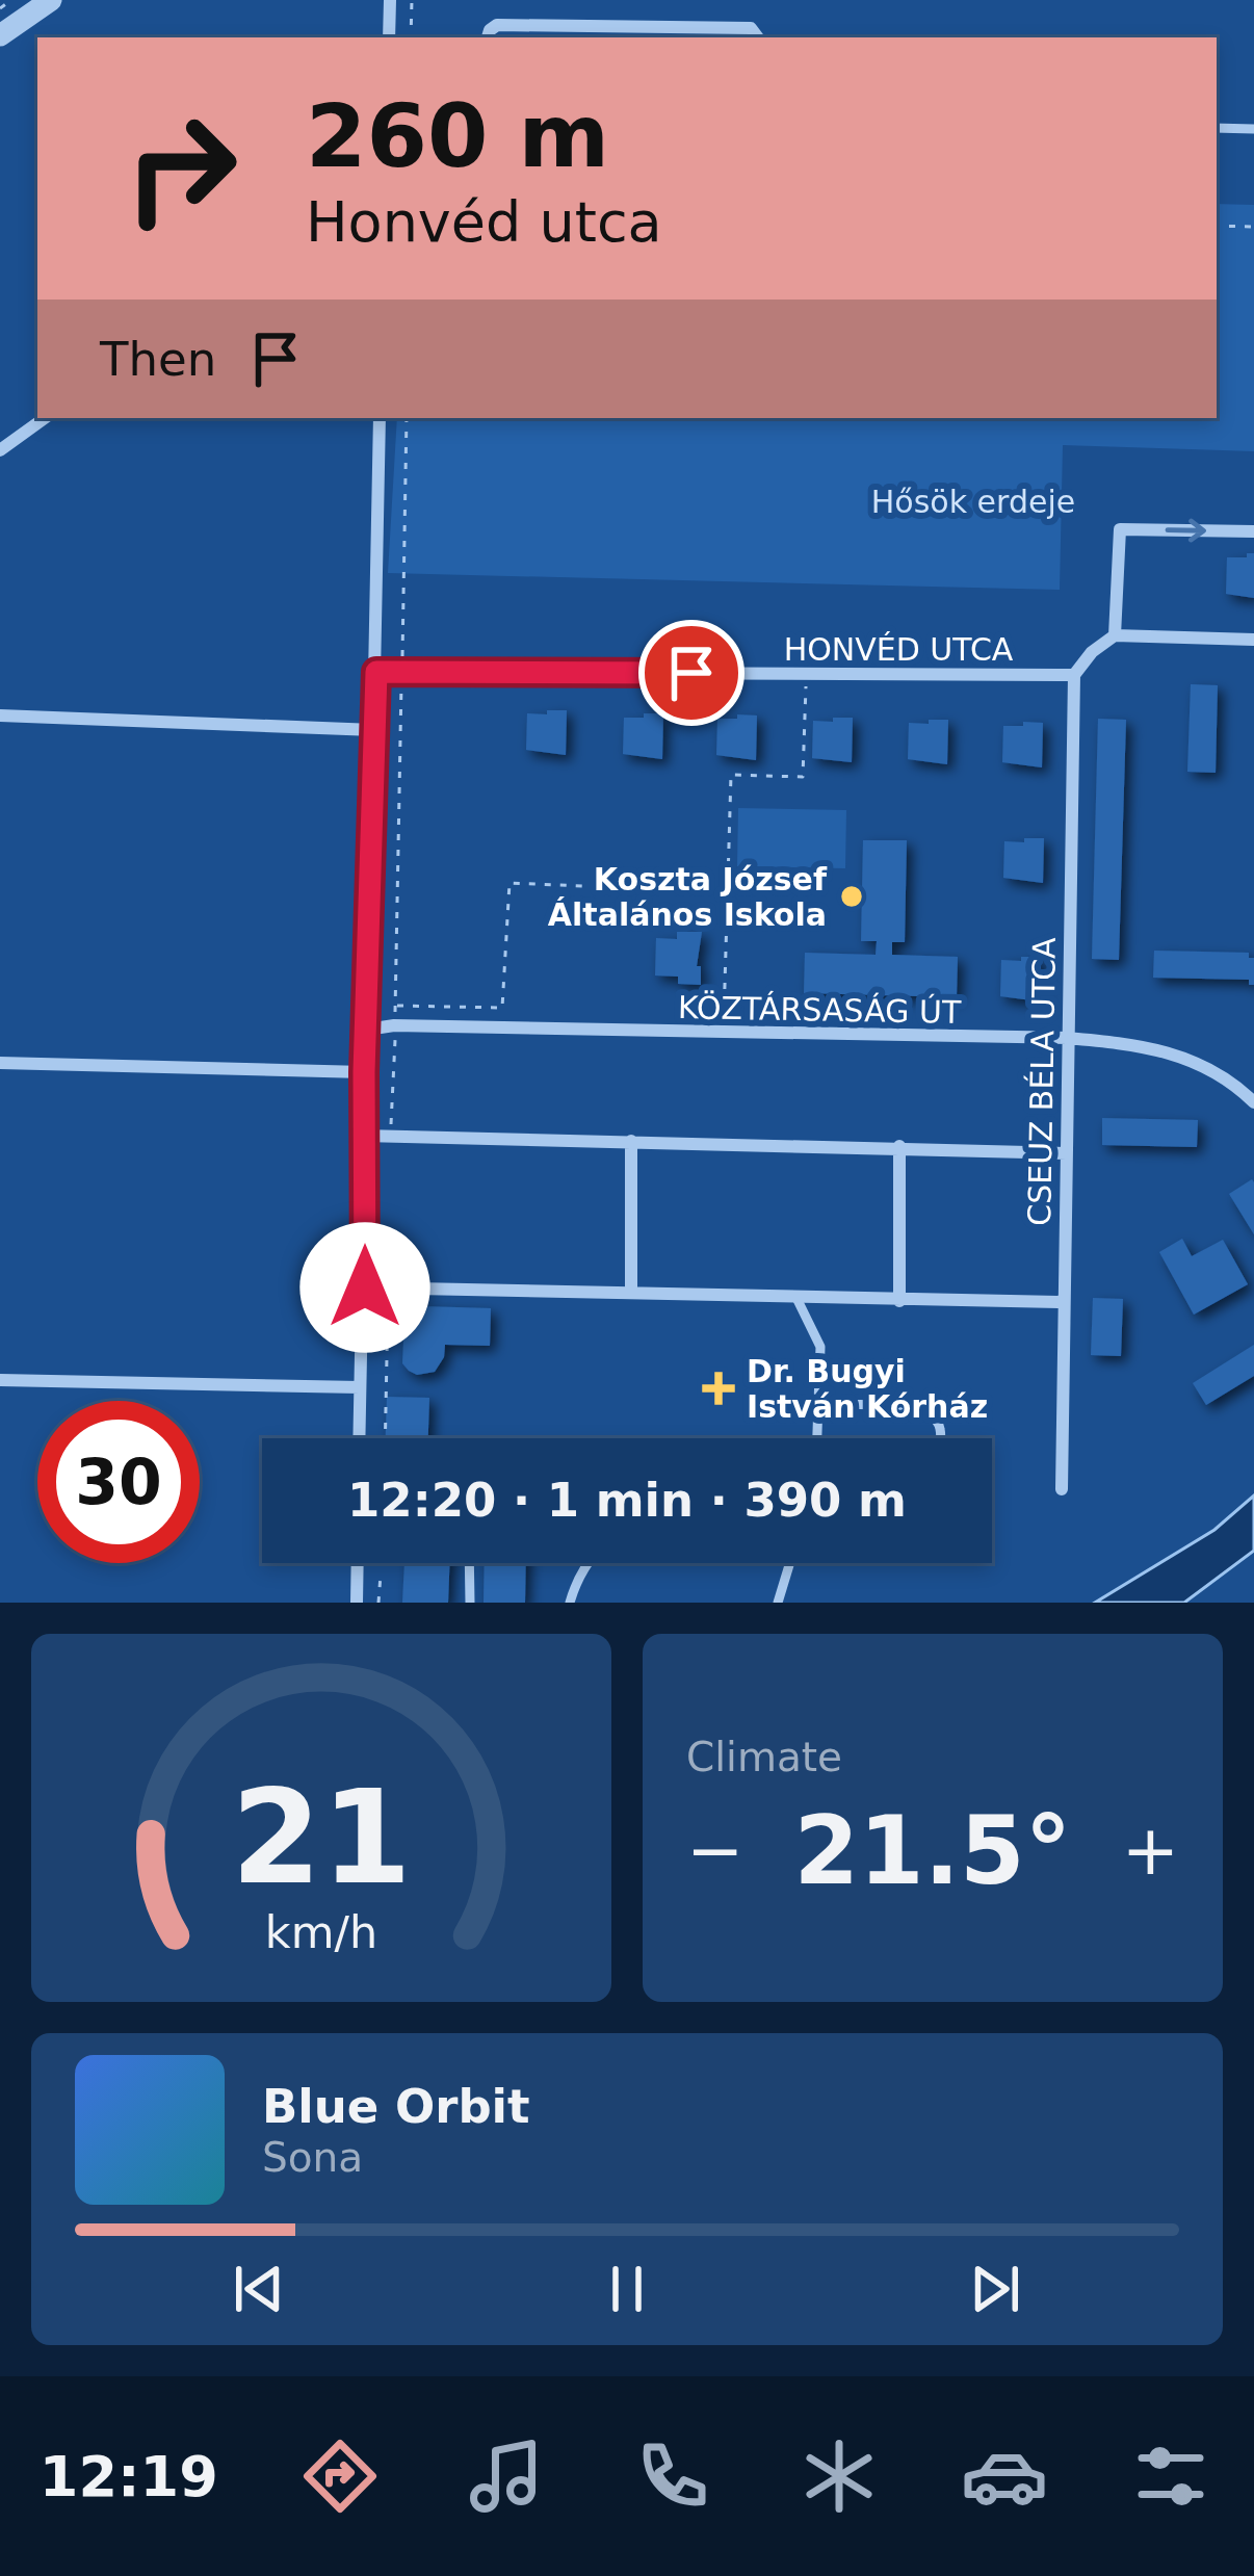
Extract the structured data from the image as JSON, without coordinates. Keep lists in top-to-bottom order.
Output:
{
  "streets": {
    "street": ["HONVÉD UTCA", "KÖZTÁRSASÁG ÚT", "CSEUZ BÉLA UTCA"]
  },
  "crossings": [
    ["HONVÉD UTCA", "CSEUZ BÉLA UTCA"],
    ["KÖZTÁRSASÁG ÚT", "CSEUZ BÉLA UTCA"]
  ],
  "parks": ["Hősök erdeje"],
  "places": {
    "other": ["Koszta József Általános Iskola"],
    "health": ["Dr. Bugyi István Kórház"]
  },
  "page": {
    "turn": ["260 m", "Honvéd utca"],
    "then": "Then",
    "limit": "30",
    "trip": "12:20 · 1 min · 390 m",
    "tile": "Climate",
    "heat": ["−", "21.5°", "+"],
    "song": ["Blue Orbit", "Sona"],
    "tabs": "12:19",
    "gauge": ["21", "km/h"]
  }
}
